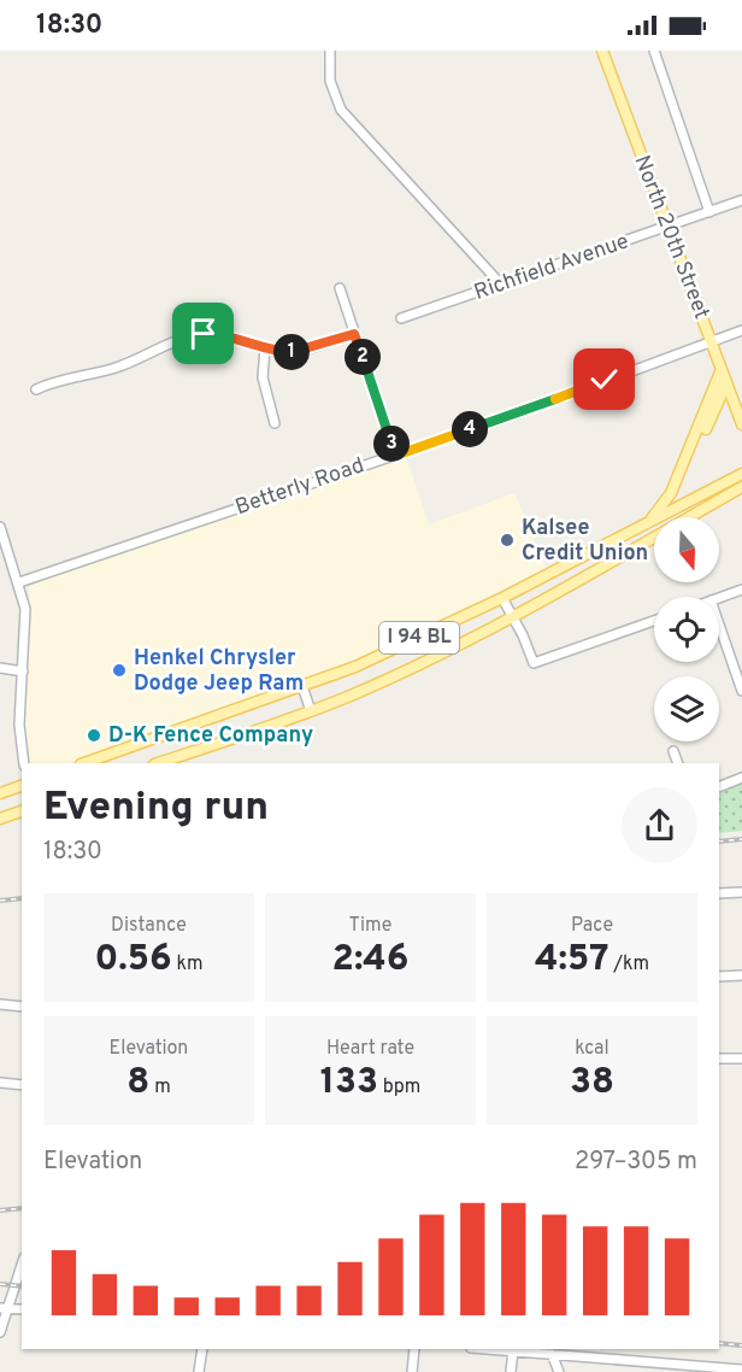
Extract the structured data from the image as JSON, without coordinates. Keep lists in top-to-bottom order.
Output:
{
  "streets": {
    "main road": ["North 20th Street", "I 94 BL"],
    "street": ["Richfield Avenue", "Betterly Road"]
  },
  "crossings": [
    ["North 20th Street", "Richfield Avenue"],
    ["North 20th Street", "Betterly Road"]
  ],
  "places": ["Kalsee Credit Union", "Henkel Chrysler Dodge Jeep Ram", "D-K Fence Company"],
  "north": "bottom",
  "page": {
    "status": "18:30",
    "pins": [
      "1",
      "2",
      "4",
      "3"
    ],
    "heading": ["Evening run", "18:30"],
    "stats": [
      ["Distance", "0.56 km"],
      ["Time", "2:46"],
      ["Pace", "4:57 /km"],
      ["Elevation", "8 m"],
      ["Heart rate", "133 bpm"],
      ["kcal", "38"]
    ],
    "chart": ["Elevation", "297–305 m"]
  }
}
